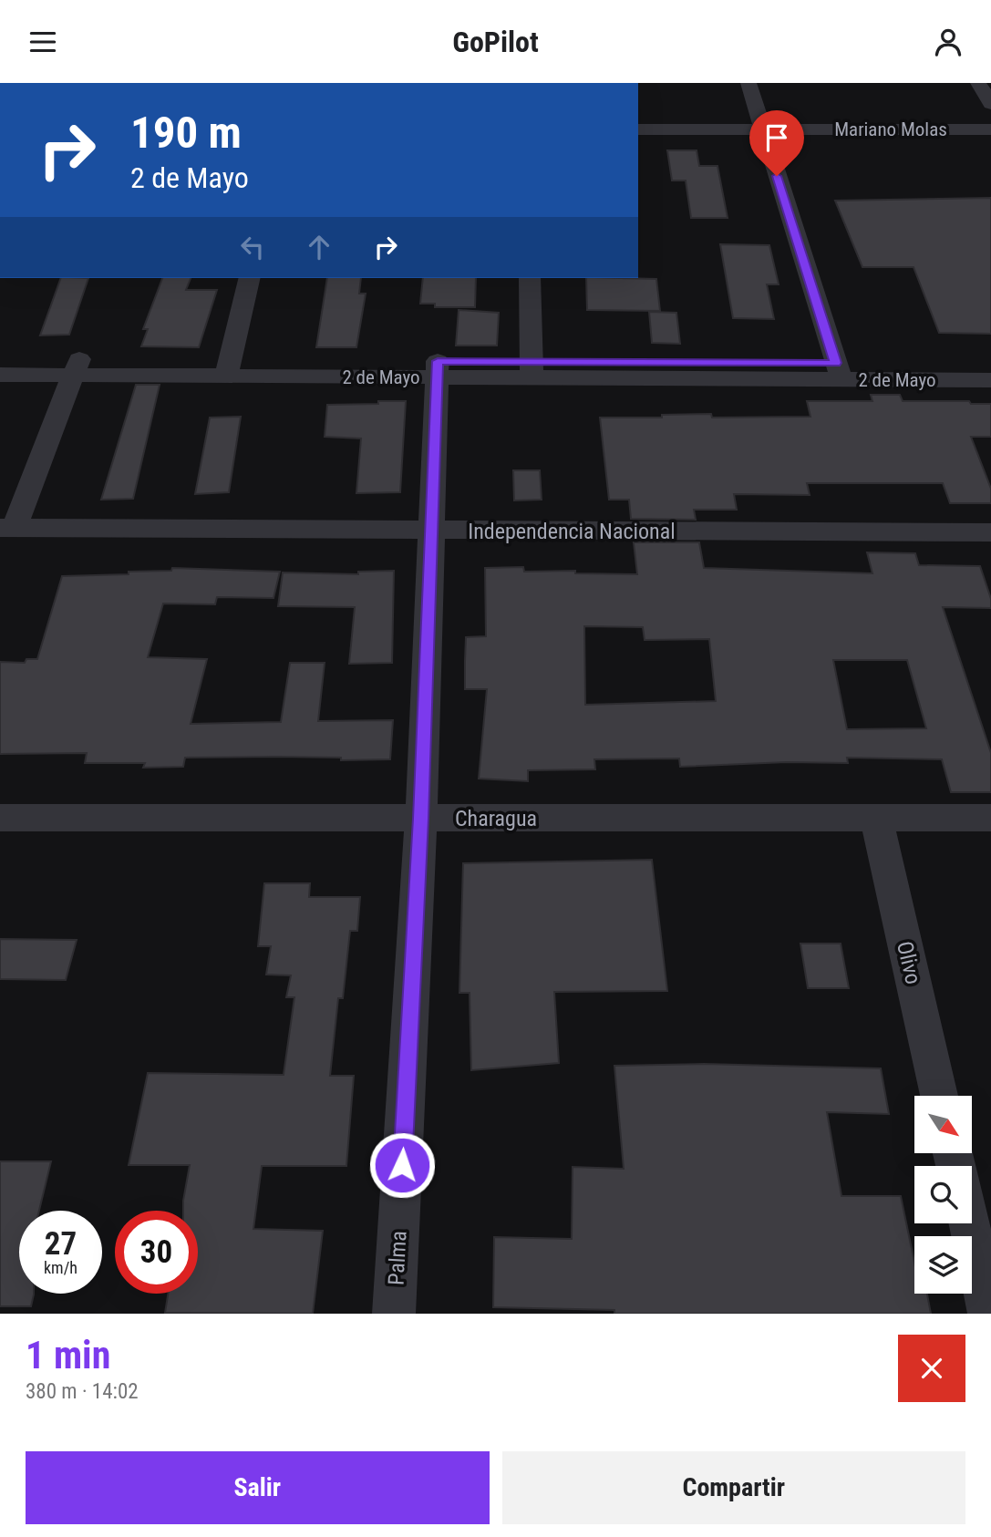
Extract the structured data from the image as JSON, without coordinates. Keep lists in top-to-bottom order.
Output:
{
  "streets": {
    "street": [
      "Mariano Molas",
      "2 de Mayo",
      "Independencia Nacional",
      "Charagua",
      "Olivo",
      "Palma"
    ]
  },
  "crossings": [
    ["2 de Mayo", "Palma"],
    ["Independencia Nacional", "Palma"],
    ["Charagua", "Olivo"],
    ["Charagua", "Palma"]
  ],
  "north": "bottom right",
  "page": {
    "header": "GoPilot",
    "turn": ["190 m", "2 de Mayo"],
    "speed": "27 km/h",
    "limit": "30",
    "heading": ["1 min", "380 m · 14:02"],
    "buttons": ["Salir", "Compartir"]
  }
}
